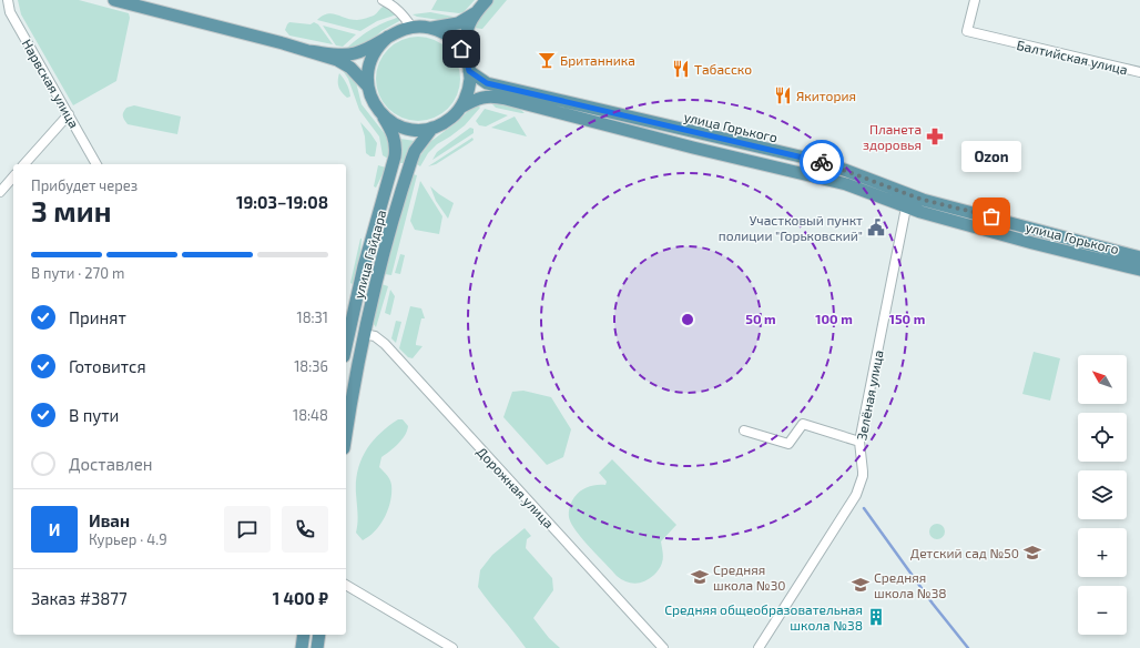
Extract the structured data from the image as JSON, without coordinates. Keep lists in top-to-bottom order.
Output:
{
  "streets": {
    "main road": ["улица Горького", "улица Гайдара"],
    "street": [
      "Балтийская улица",
      "Нарвская улица",
      "Зелёная улица",
      "Дорожная улица"
    ]
  },
  "crossings": [
    ["улица Горького", "улица Гайдара"],
    ["улица Горького", "Зелёная улица"],
    ["улица Гайдара", "Дорожная улица"]
  ],
  "places": {
    "bar": ["Британника"],
    "restaurant": ["Табасско", "Якитория"],
    "pharmacy": ["Планета здоровья"],
    "other": ["Ozon"],
    "public building": ["Участковый пункт полиции \"Горьковский\""],
    "school or university": ["Детский сад №50", "Средняя школа №30", "Средняя школа №38"],
    "building": ["Средняя общеобразовательная школа №38"]
  },
  "north": "top left",
  "page": {
    "bubble": "Ozon",
    "heading": ["3 мин", "Прибудет через", "19:03–19:08"],
    "panel": [
      "Иван",
      "Курьер · 4.9",
      "Заказ #3877",
      "1 400 ₽"
    ],
    "bar": "В пути · 270 m",
    "list": [
      ["Принят", "18:31"],
      ["Готовится", "18:36"],
      ["В пути", "18:48"],
      "Доставлен"
    ],
    "map_buttons": ["+", "−"],
    "round": "И"
  },
  "rings": ["50 m", "100 m", "150 m"]
}
